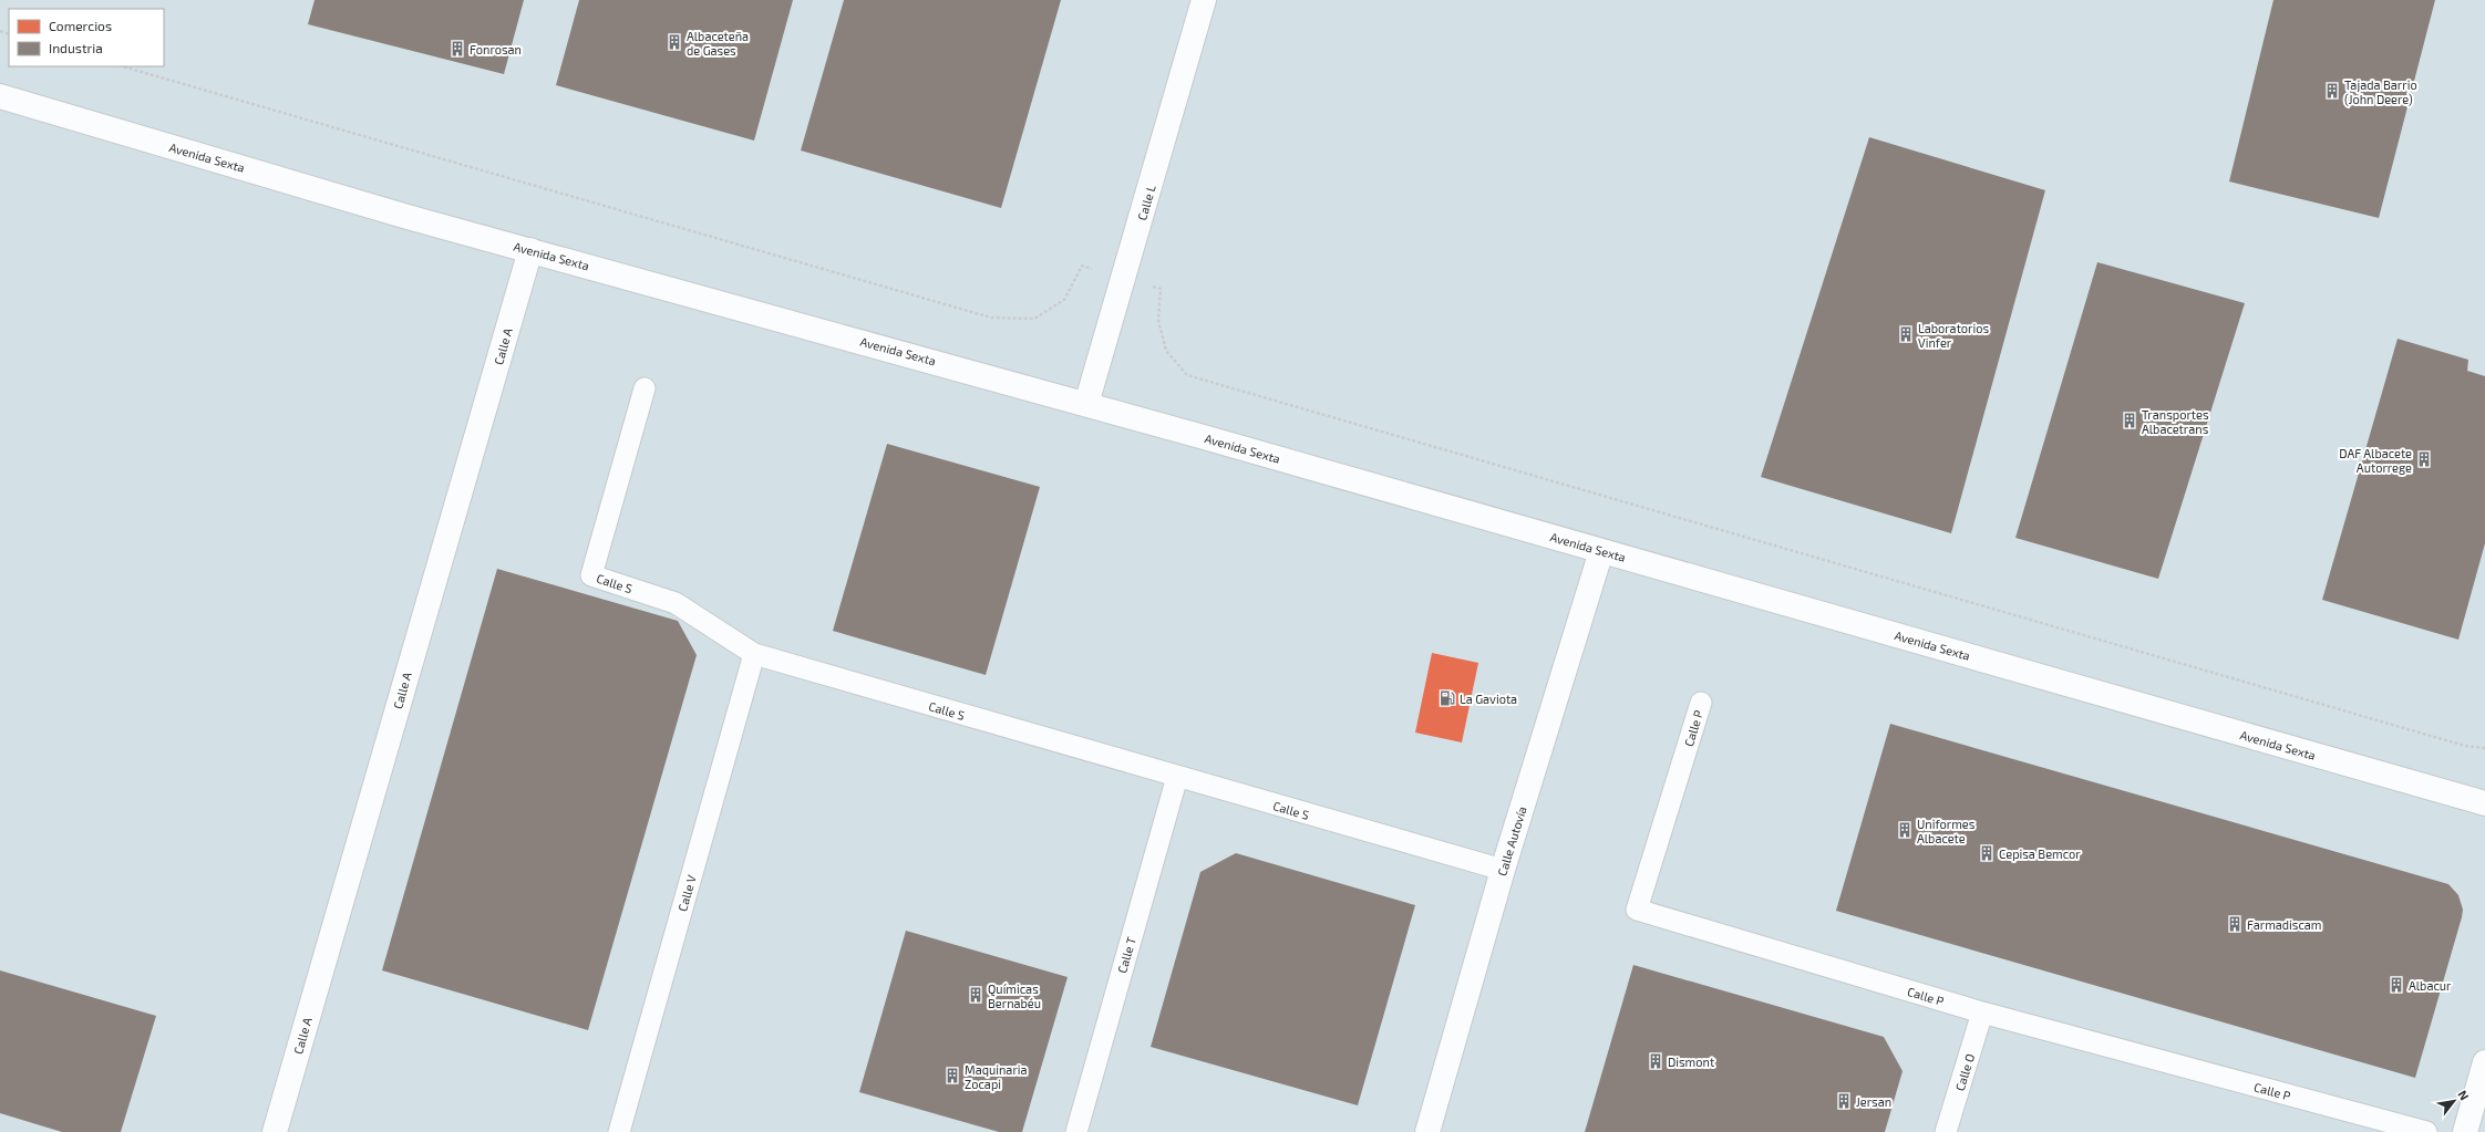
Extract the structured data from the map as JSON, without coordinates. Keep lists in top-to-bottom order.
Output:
{
  "streets": {
    "street": [
      "Avenida Sexta",
      "Calle L",
      "Calle A",
      "Calle Autovía"
    ],
    "lane": [
      "Calle S",
      "Calle P",
      "Calle V",
      "Calle T",
      "Calle O"
    ]
  },
  "crossings": [
    ["Avenida Sexta", "Calle L"],
    ["Avenida Sexta", "Calle A"],
    ["Avenida Sexta", "Calle Autovía"],
    ["Calle S", "Calle Autovía"],
    ["Calle S", "Calle V"],
    ["Calle S", "Calle T"],
    ["Calle P", "Calle O"]
  ],
  "places": {
    "building": [
      "Albaceteña de Gases",
      "Fonrosan",
      "Tajada Barrio (John Deere)",
      "Laboratorios Vinfer",
      "Transportes Albacetrans",
      "DAF Albacete Autorrege",
      "Uniformes Albacete",
      "Cepisa Bemcor",
      "Farmadiscam",
      "Albacur",
      "Químicas Bernabéu",
      "Dismont",
      "Maquinaria Zocapi",
      "Jersan"
    ],
    "fuel station": ["La Gaviota"]
  },
  "legend": ["Comercios", "Industria"],
  "north": "top right"
}
